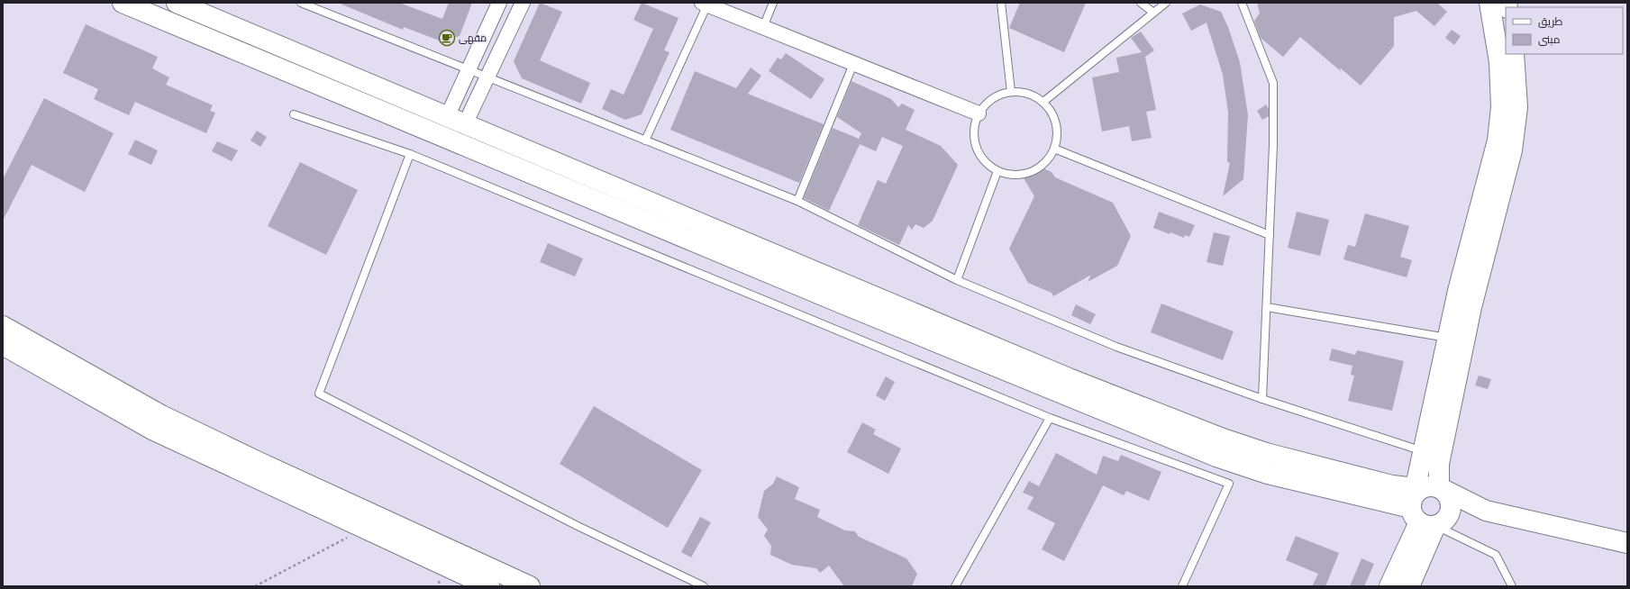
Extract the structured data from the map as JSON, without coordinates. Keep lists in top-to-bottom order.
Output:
{
  "places": {
    "cafe": ["مقهى"]
  },
  "legend": ["طريق", "مبنى"]
}
